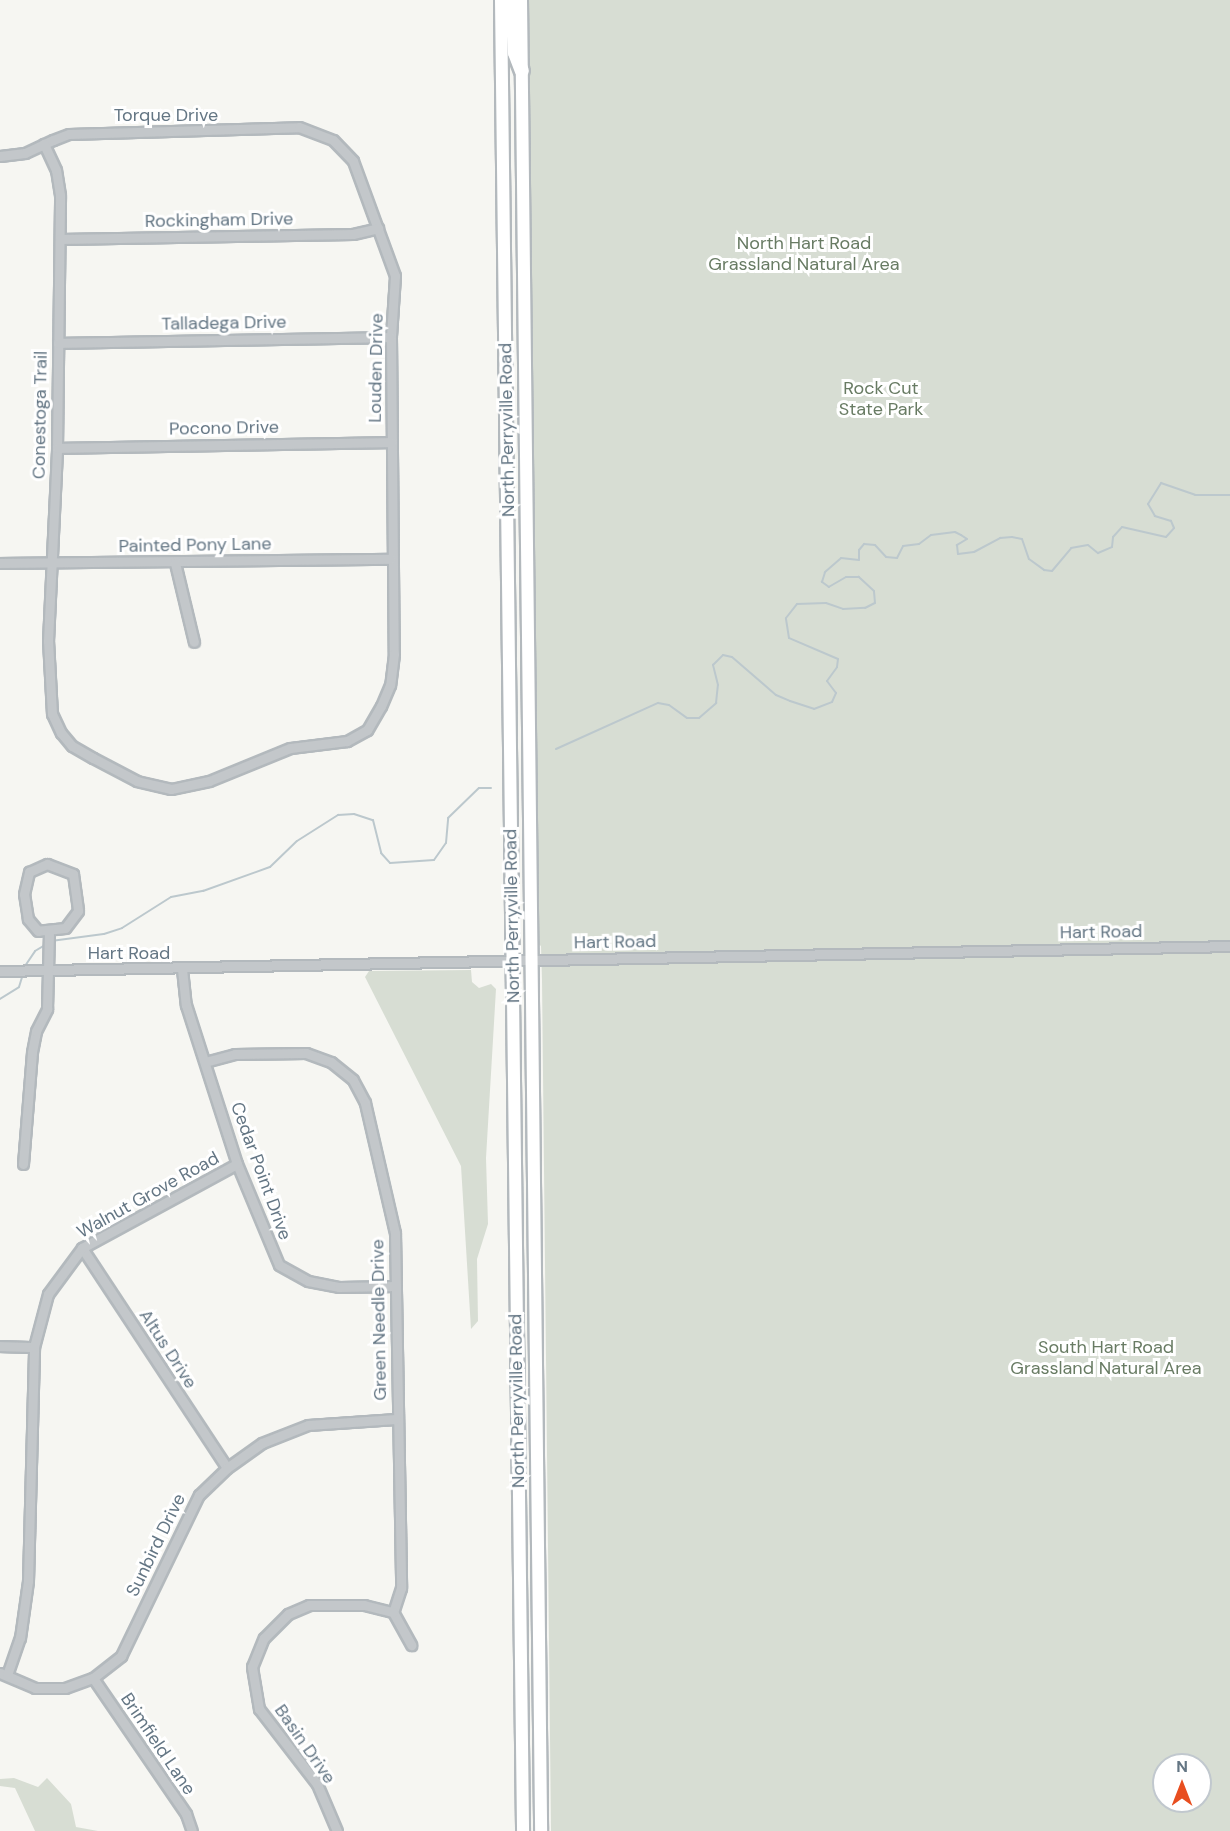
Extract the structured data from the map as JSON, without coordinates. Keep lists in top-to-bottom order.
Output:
{
  "streets": {
    "main road": ["North Perryville Road"],
    "street": [
      "Torque Drive",
      "Rockingham Drive",
      "Talladega Drive",
      "Louden Drive",
      "Conestoga Trail",
      "Pocono Drive",
      "Painted Pony Lane",
      "Hart Road",
      "Cedar Point Drive",
      "Walnut Grove Road",
      "Green Needle Drive",
      "Altus Drive",
      "Sunbird Drive",
      "Brimfield Lane",
      "Basin Drive"
    ]
  },
  "crossings": [
    ["Torque Drive", "Louden Drive"],
    ["Torque Drive", "Conestoga Trail"],
    ["Rockingham Drive", "Louden Drive"],
    ["Rockingham Drive", "Conestoga Trail"],
    ["Talladega Drive", "Louden Drive"],
    ["Talladega Drive", "Conestoga Trail"],
    ["Louden Drive", "Conestoga Trail"],
    ["Louden Drive", "Pocono Drive"],
    ["Louden Drive", "Painted Pony Lane"],
    ["Conestoga Trail", "Pocono Drive"],
    ["Conestoga Trail", "Painted Pony Lane"],
    ["North Perryville Road", "Hart Road"],
    ["Hart Road", "Cedar Point Drive"],
    ["Cedar Point Drive", "Walnut Grove Road"],
    ["Cedar Point Drive", "Green Needle Drive"],
    ["Walnut Grove Road", "Altus Drive"],
    ["Walnut Grove Road", "Sunbird Drive"],
    ["Green Needle Drive", "Sunbird Drive"],
    ["Green Needle Drive", "Basin Drive"],
    ["Altus Drive", "Sunbird Drive"],
    ["Sunbird Drive", "Brimfield Lane"]
  ],
  "parks": ["North Hart Road Grassland Natural Area", "Rock Cut State Park", "South Hart Road Grassland Natural Area"],
  "north": "top"
}
